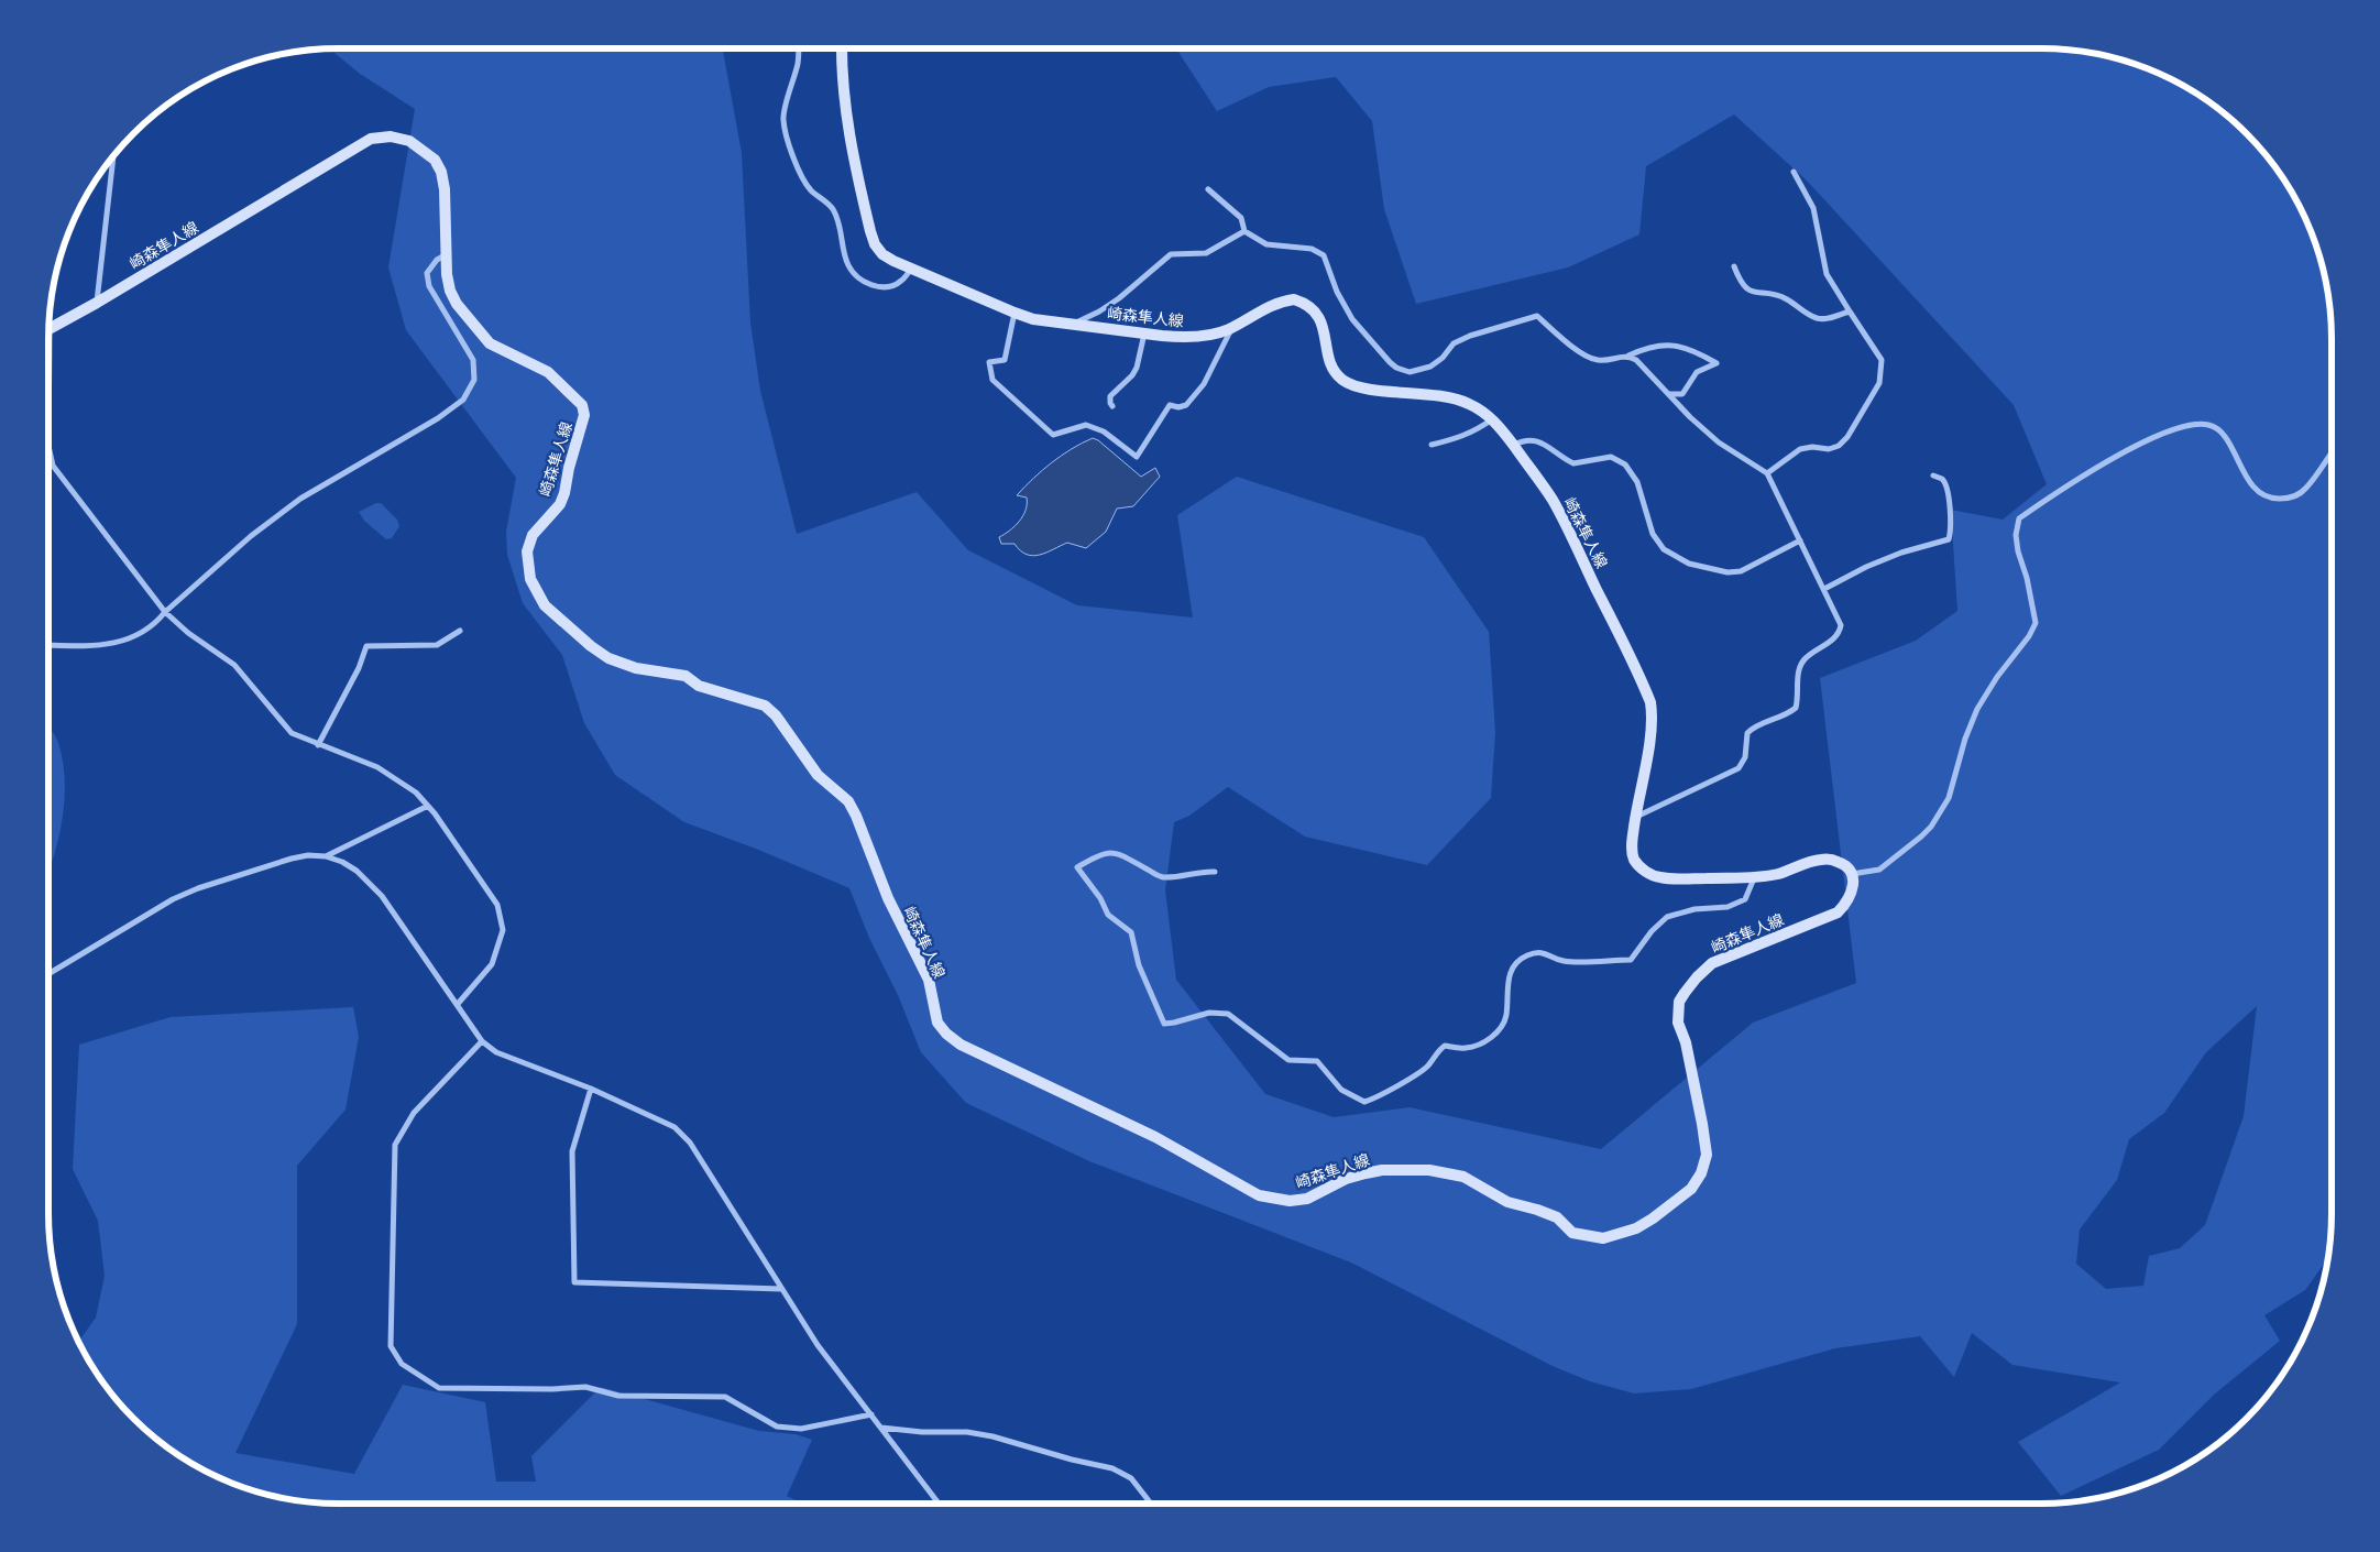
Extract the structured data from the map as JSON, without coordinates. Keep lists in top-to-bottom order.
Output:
{
  "streets": {
    "main road": ["崎森隼人線"]
  }
}
